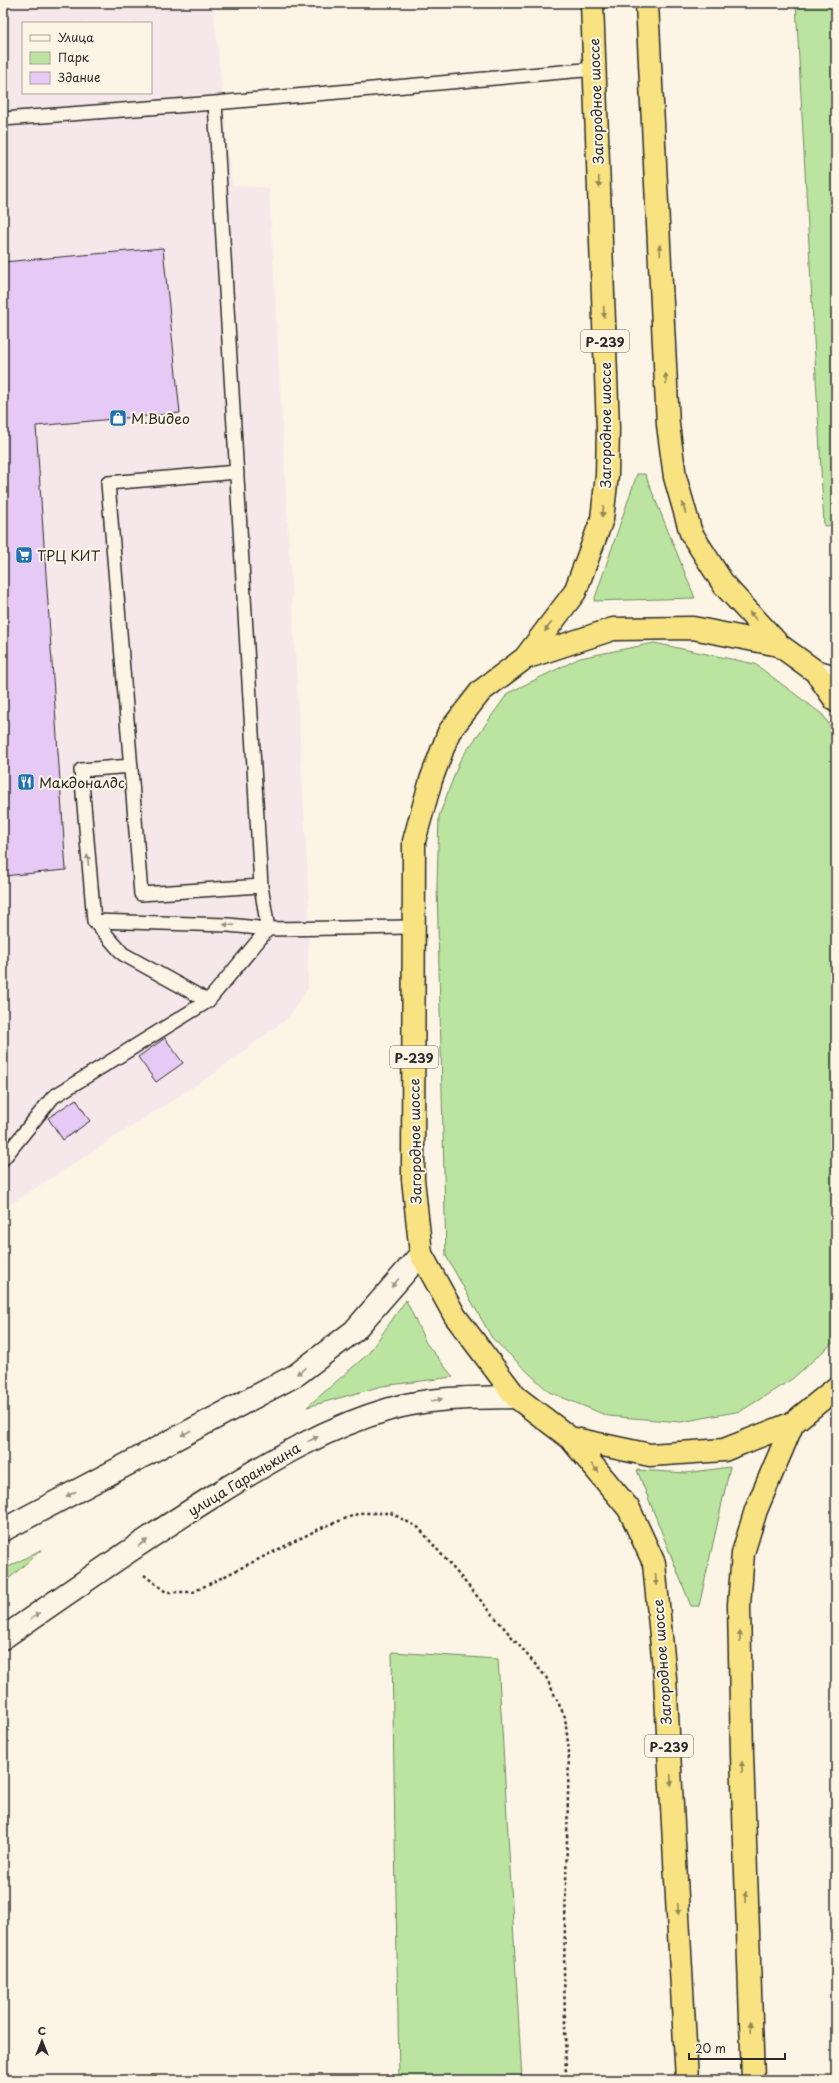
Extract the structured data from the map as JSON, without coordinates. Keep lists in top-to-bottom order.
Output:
{
  "streets": {
    "highway": ["Загородное шоссе", "Р-239"],
    "main road": ["улица Гаранькина"]
  },
  "crossings": [
    ["Загородное шоссе", "улица Гаранькина"]
  ],
  "places": {
    "shop": ["М.Видео"],
    "supermarket": ["ТРЦ КИТ"],
    "restaurant": ["Макдоналдс"]
  },
  "legend": ["Улица", "Парк", "Здание"],
  "scale_bar": "20 m",
  "north": "top"
}
